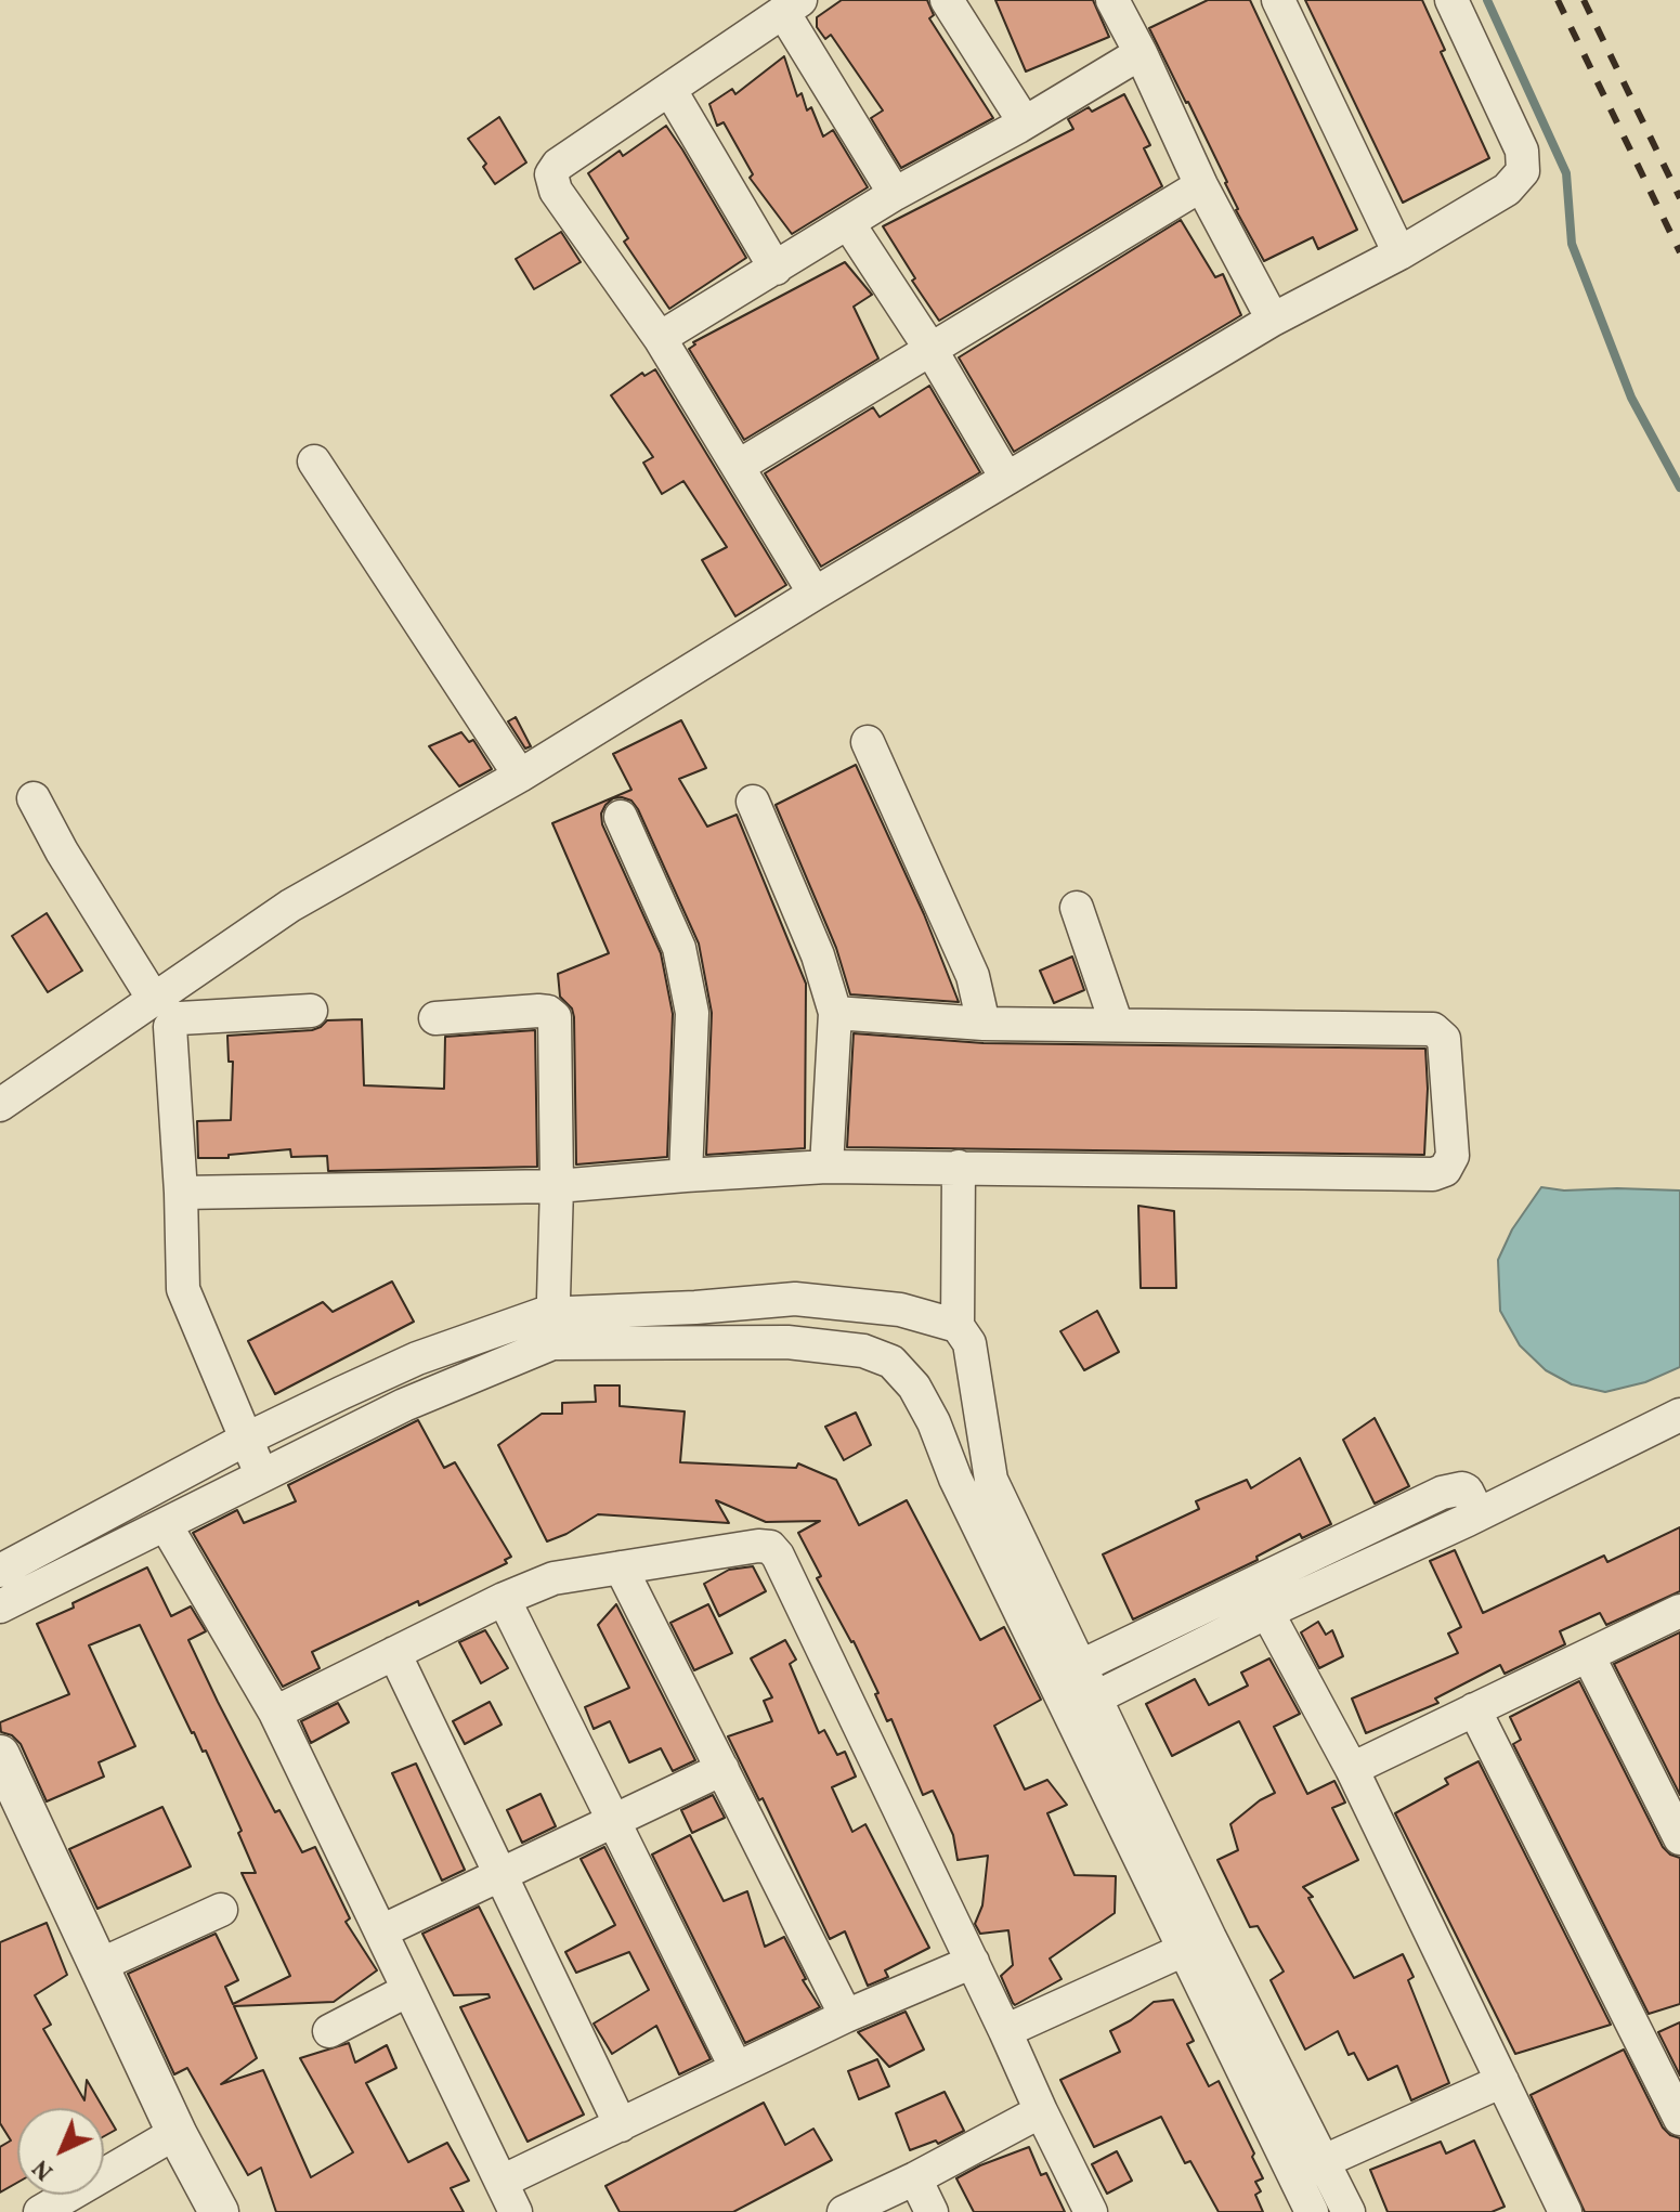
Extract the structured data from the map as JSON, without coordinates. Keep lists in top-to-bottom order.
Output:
{
  "north": "bottom left"
}
